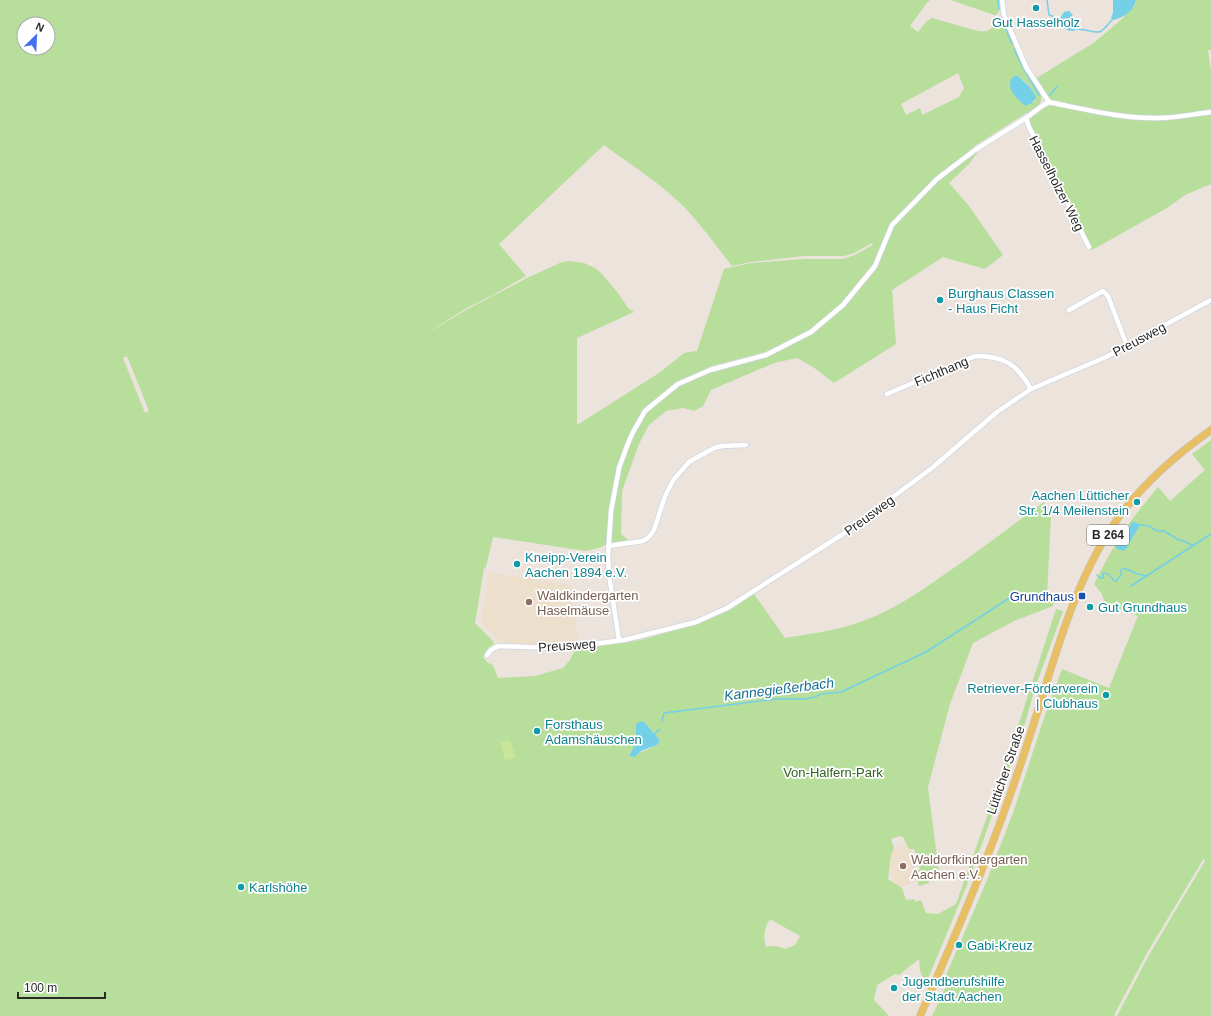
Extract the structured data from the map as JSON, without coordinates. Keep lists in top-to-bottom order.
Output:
{
  "streets": {
    "main road": ["B 264", "Lütticher Straße"],
    "street": ["Hasselholzer Weg", "Preusweg", "Fichthang"]
  },
  "crossings": [
    ["Hasselholzer Weg", "Preusweg"],
    ["Preusweg", "Fichthang"]
  ],
  "water": ["Kannegießerbach"],
  "parks": ["Von-Halfern-Park"],
  "places": {
    "other": [
      "Gut Hasselholz",
      "Burghaus Classen - Haus Ficht",
      "Aachen Lütticher Str. 1/4 Meilenstein",
      "Kneipp-Verein Aachen 1894 e.V.",
      "Waldkindergarten Haselmäuse",
      "Gut Grundhaus",
      "Retriever-Förderverein | Clubhaus",
      "Forsthaus Adamshäuschen",
      "Waldorfkindergarten Aachen e.V.",
      "Karlshöhe",
      "Gabi-Kreuz",
      "Jugendberufshilfe der Stadt Aachen"
    ],
    "transit": ["Grundhaus"]
  },
  "scale_bar": "100 m",
  "north": "top right"
}
